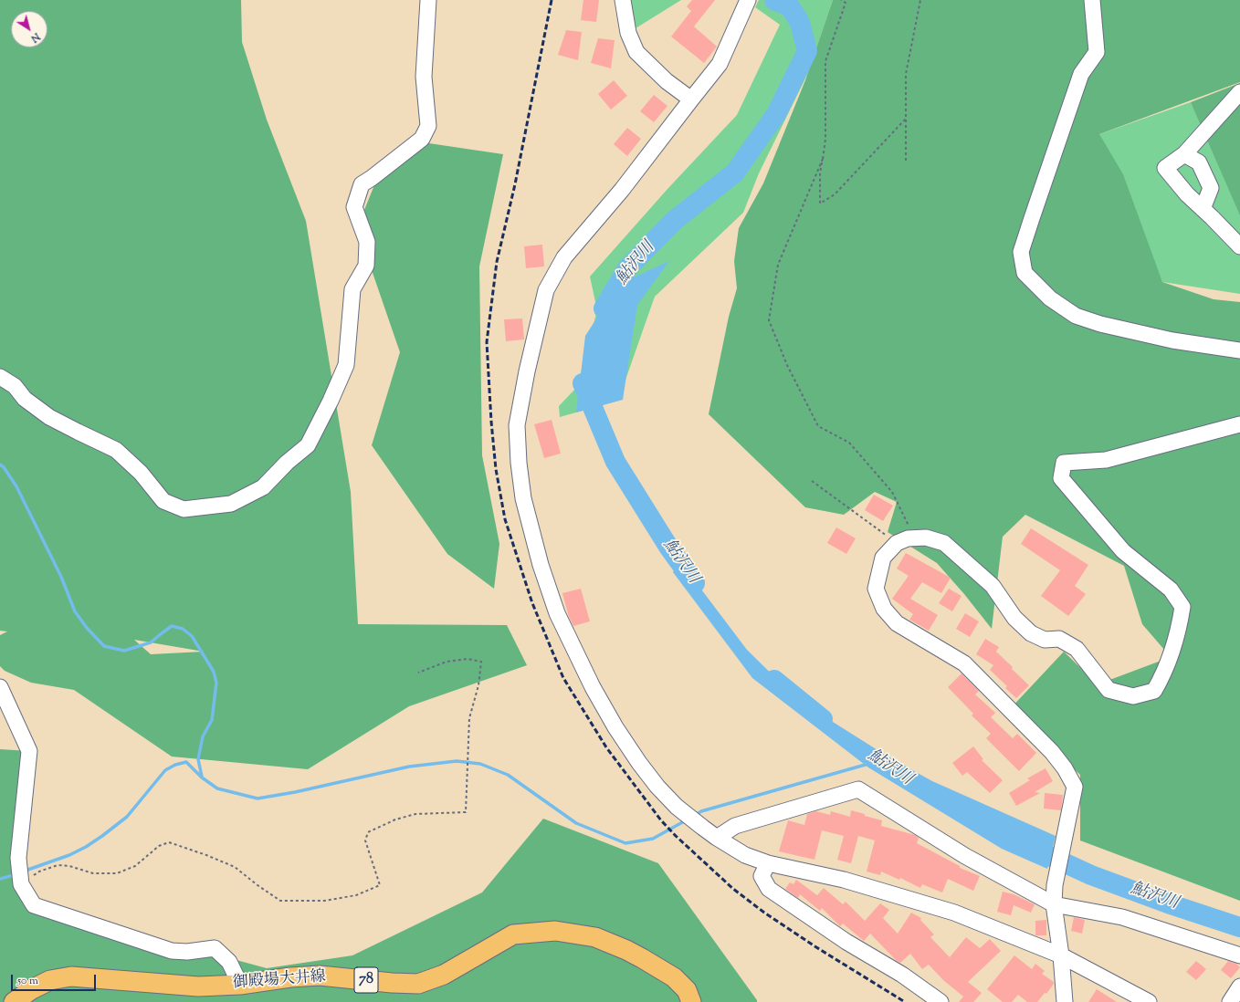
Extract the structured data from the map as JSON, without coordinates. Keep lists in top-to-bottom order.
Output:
{
  "streets": {
    "main road": ["78", "御殿場大井線"]
  },
  "water": ["鮎沢川"],
  "scale_bar": "50 m",
  "north": "bottom right"
}
